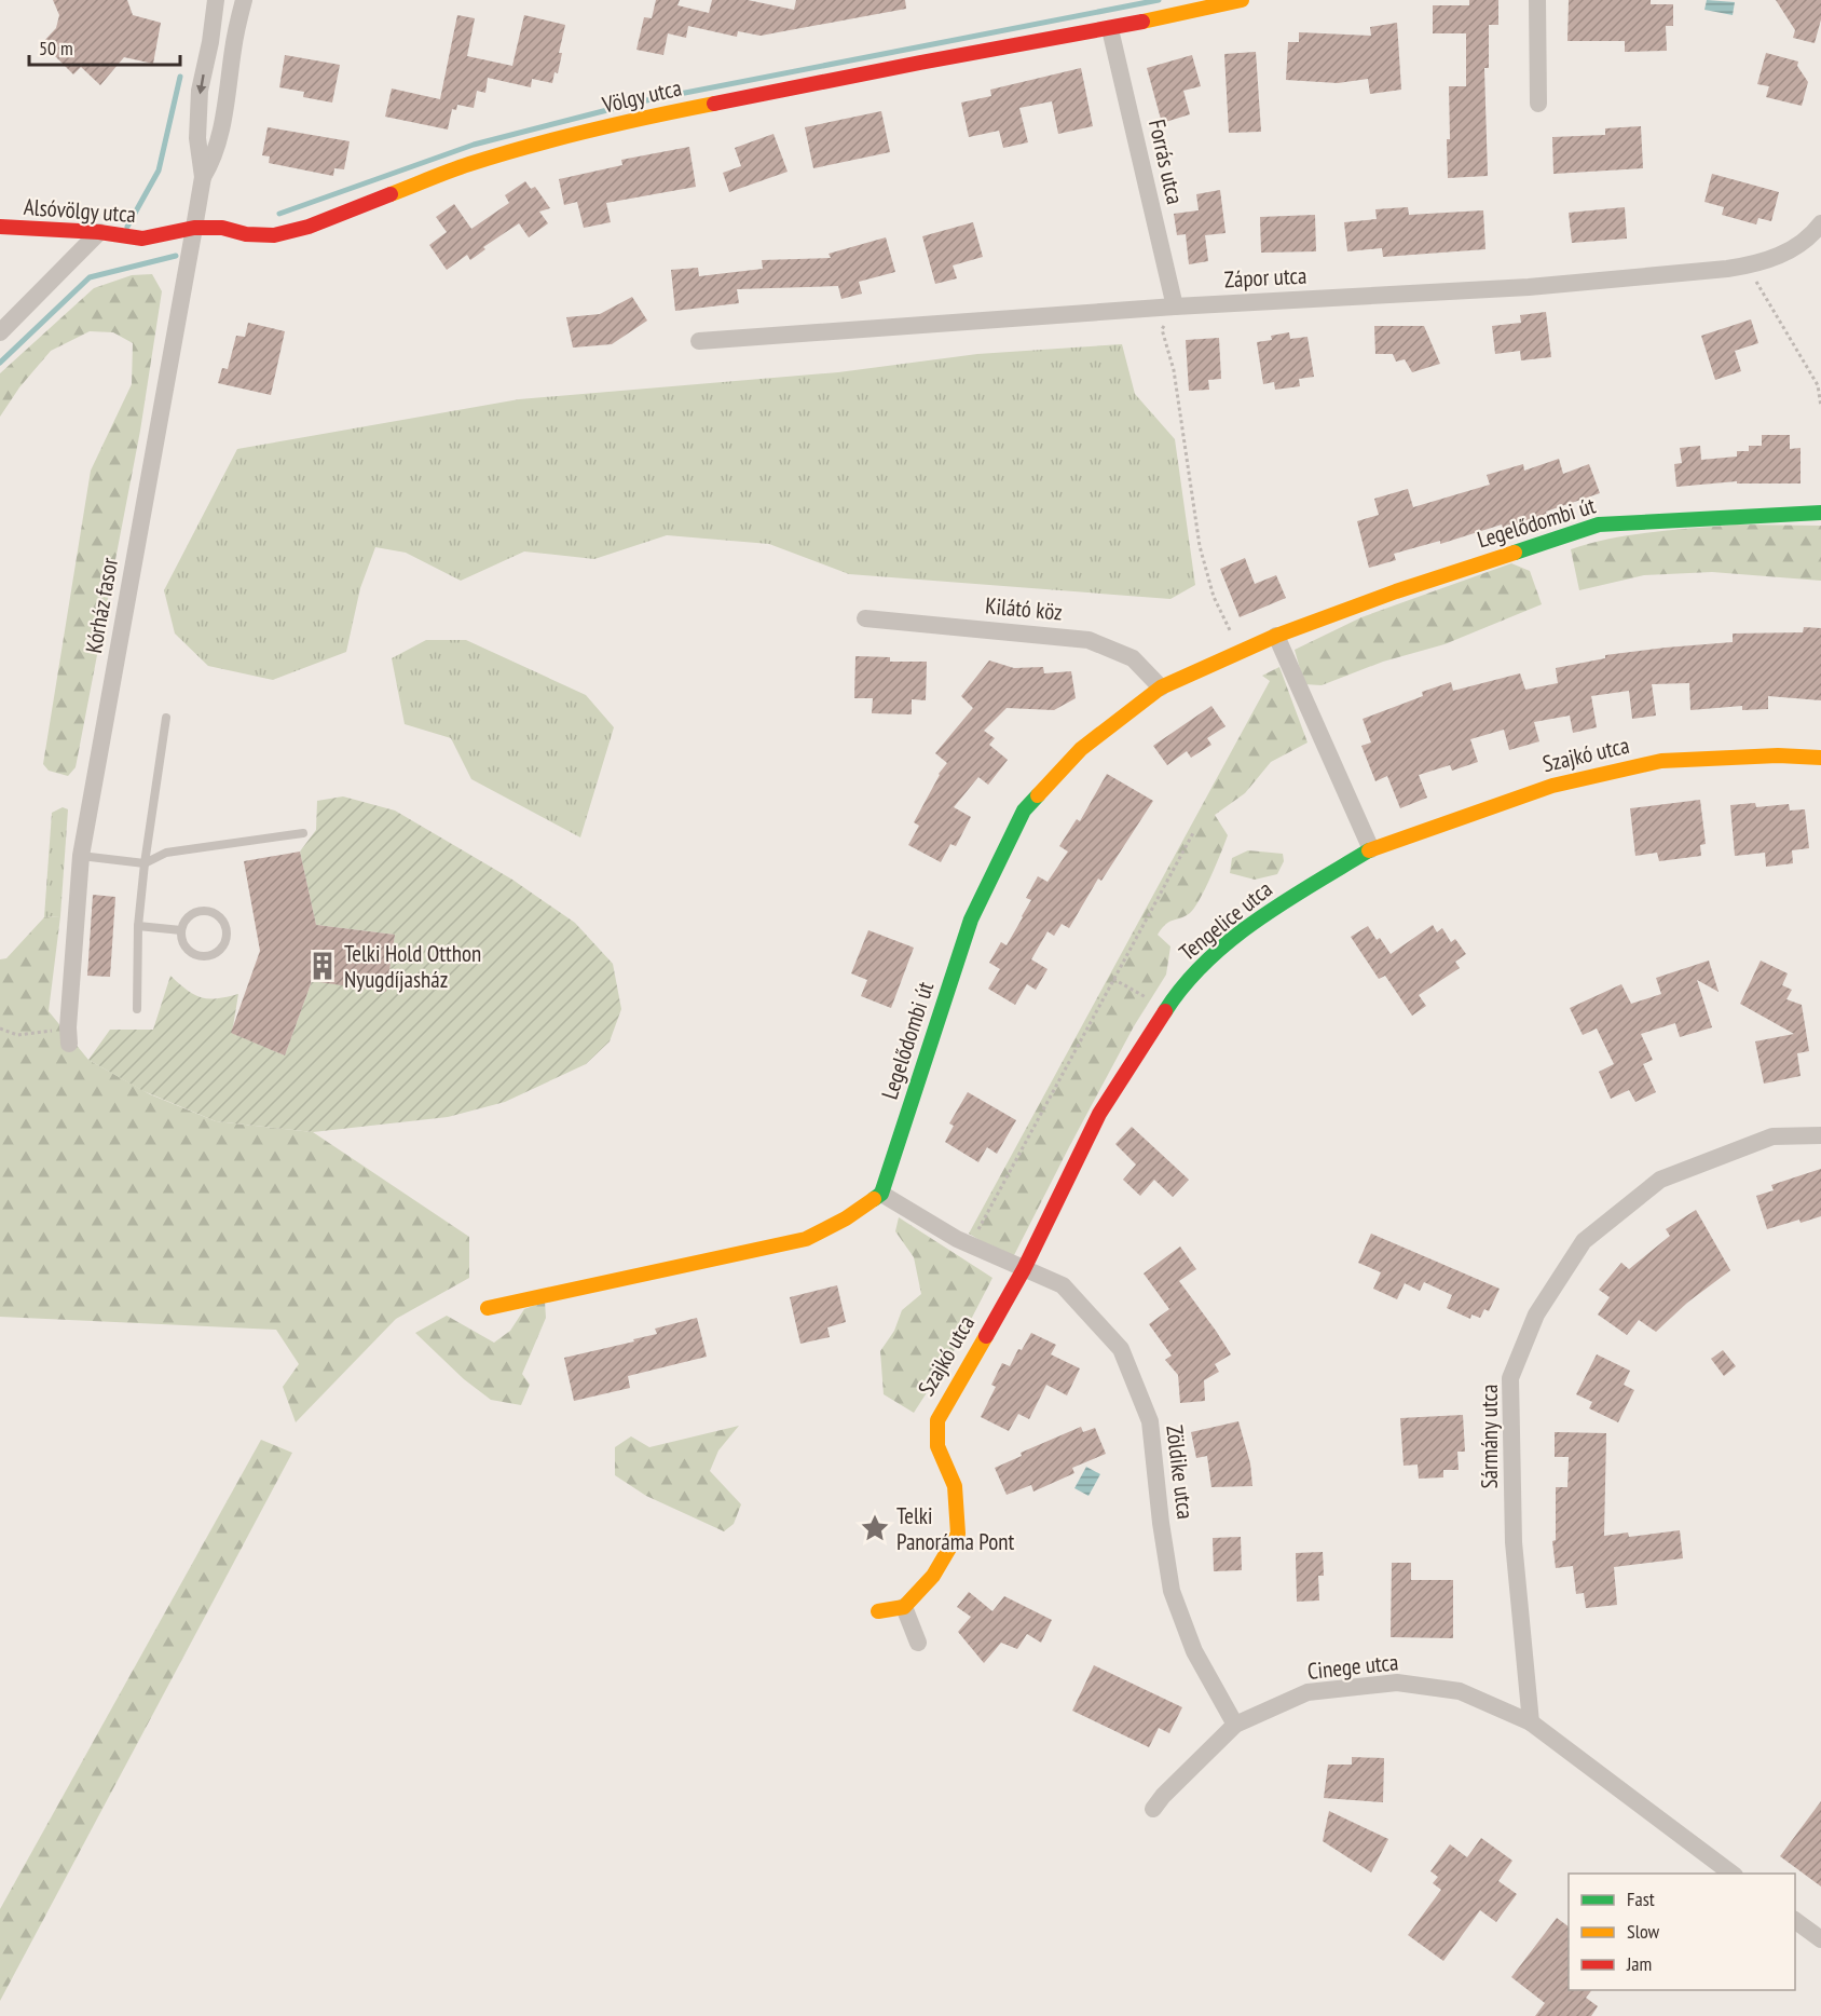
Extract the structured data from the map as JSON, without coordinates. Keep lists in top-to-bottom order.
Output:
{
  "streets": {
    "street": [
      "Völgy utca",
      "Forrás utca",
      "Alsóvölgy utca",
      "Zápor utca",
      "Legelődombi út",
      "Kórház fasor",
      "Kilátó köz",
      "Szajkó utca",
      "Tengelice utca",
      "Sármány utca",
      "Zöldike utca",
      "Cinege utca"
    ]
  },
  "crossings": [
    ["Völgy utca", "Forrás utca"],
    ["Völgy utca", "Alsóvölgy utca"],
    ["Völgy utca", "Kórház fasor"],
    ["Forrás utca", "Zápor utca"],
    ["Alsóvölgy utca", "Kórház fasor"],
    ["Legelődombi út", "Kilátó köz"],
    ["Legelődombi út", "Zöldike utca"],
    ["Szajkó utca", "Tengelice utca"],
    ["Szajkó utca", "Zöldike utca"],
    ["Tengelice utca", "Zöldike utca"],
    ["Sármány utca", "Cinege utca"],
    ["Zöldike utca", "Cinege utca"]
  ],
  "places": {
    "building": ["Telki Hold Otthon Nyugdíjasház"],
    "place": ["Telki Panoráma Pont"]
  },
  "legend": ["Fast", "Slow", "Jam"],
  "scale_bar": "50 m"
}
